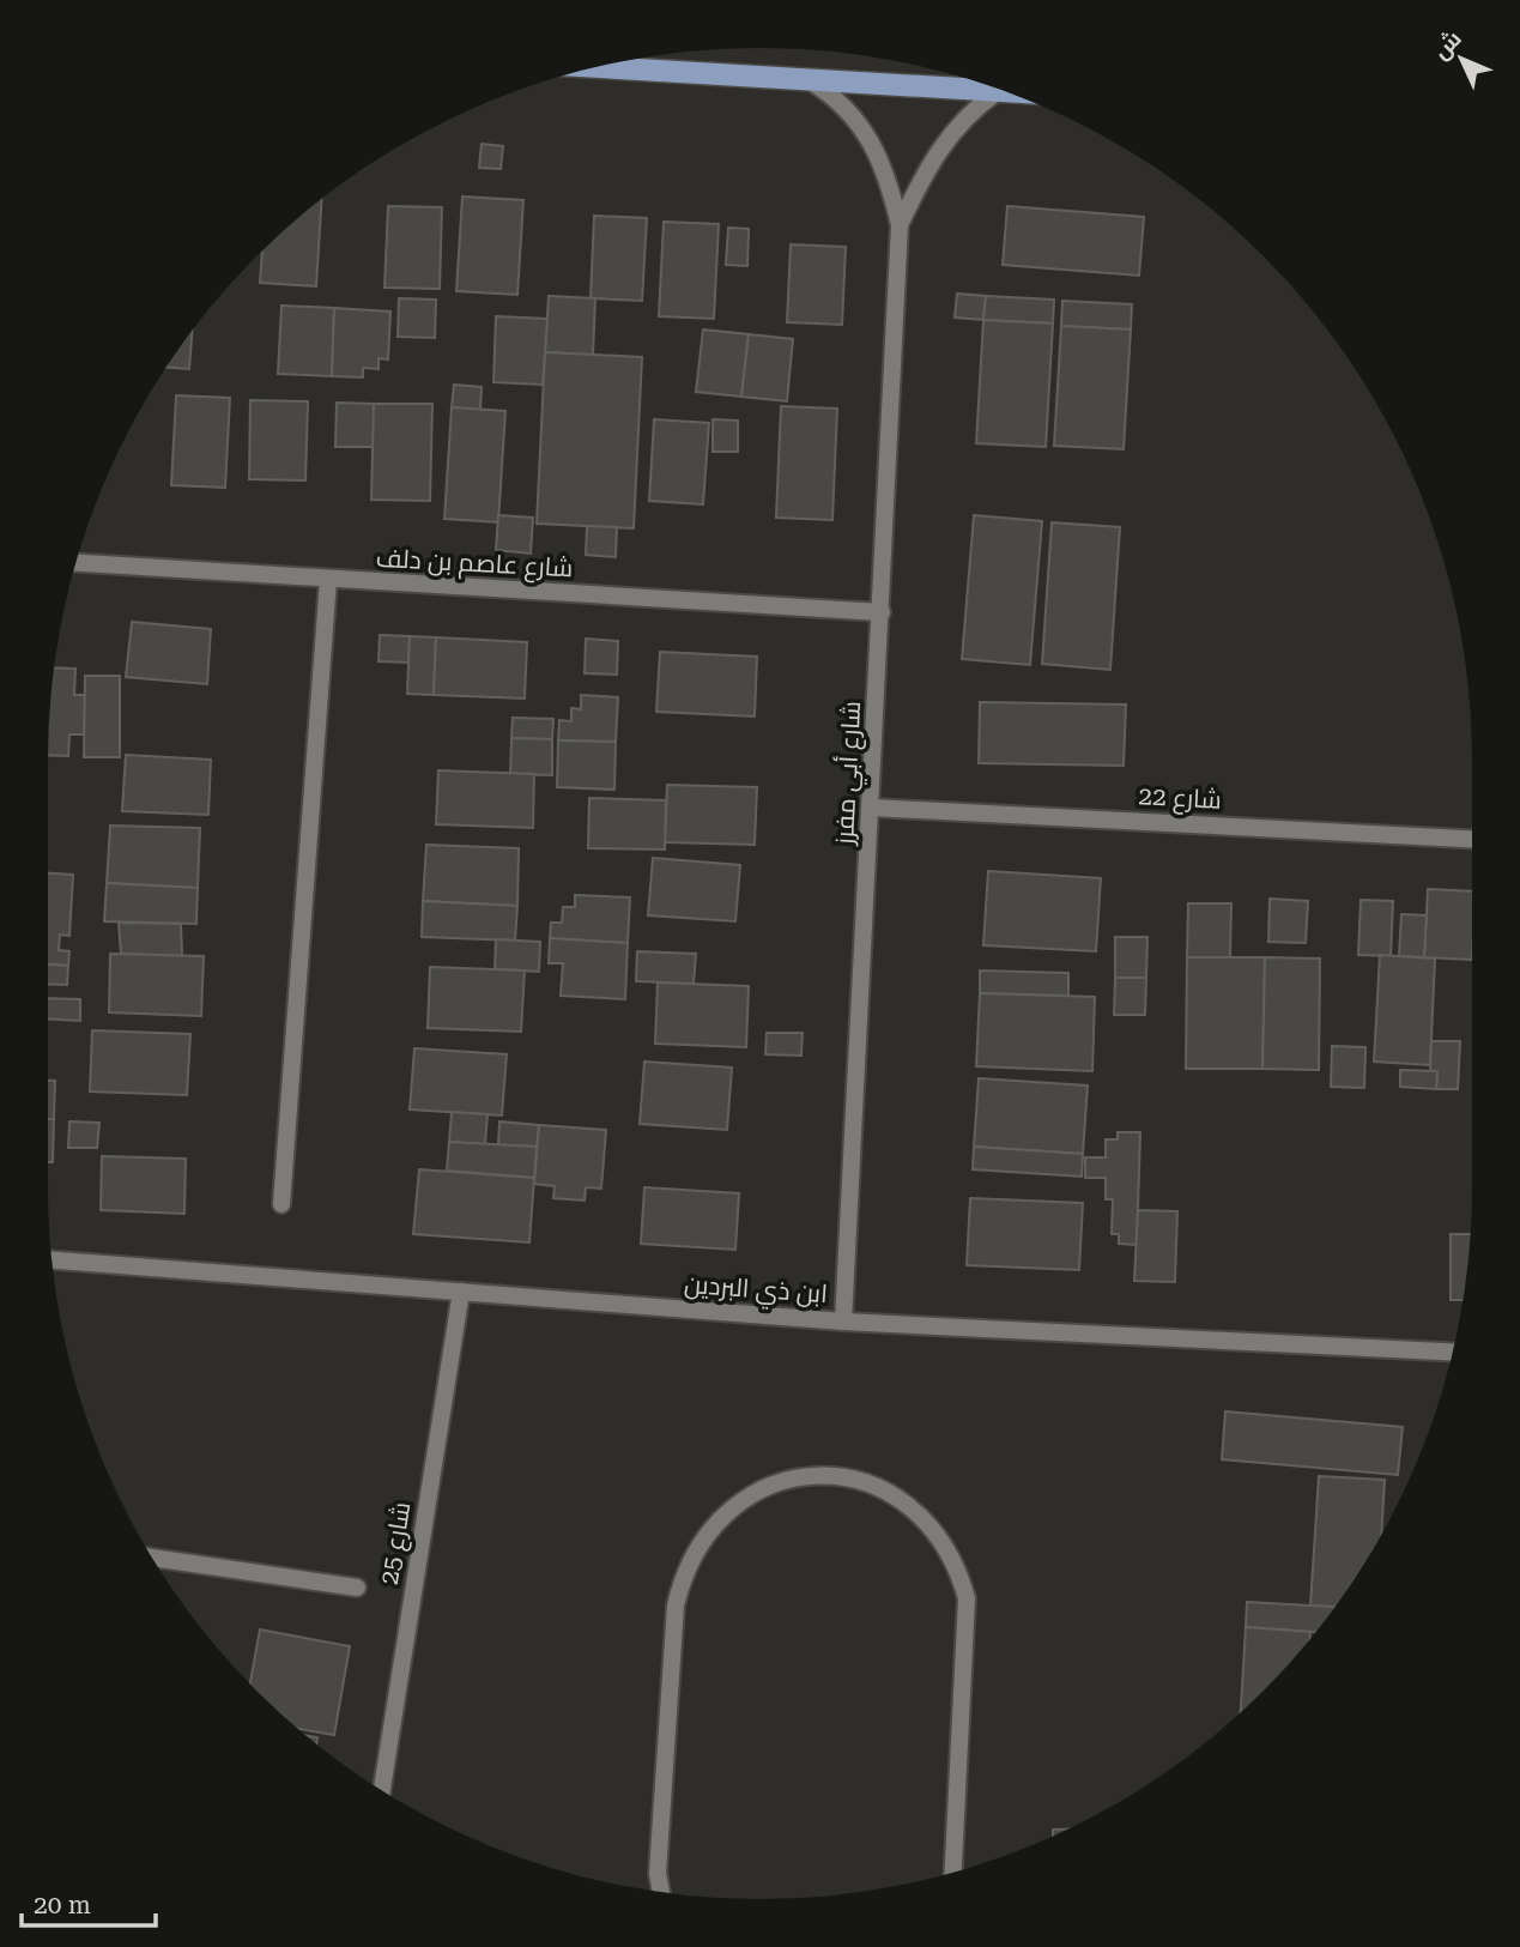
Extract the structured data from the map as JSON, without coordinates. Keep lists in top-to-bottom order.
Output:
{
  "streets": {
    "street": [
      "شارع عاصم بن دلف",
      "شارع أبي مفرز",
      "شارع 22",
      "ابن ذي البردين",
      "شارع 25"
    ]
  },
  "crossings": [
    ["شارع عاصم بن دلف", "شارع أبي مفرز"],
    ["شارع أبي مفرز", "شارع 22"],
    ["شارع أبي مفرز", "ابن ذي البردين"],
    ["ابن ذي البردين", "شارع 25"]
  ],
  "scale_bar": "20 m",
  "north": "top left"
}
